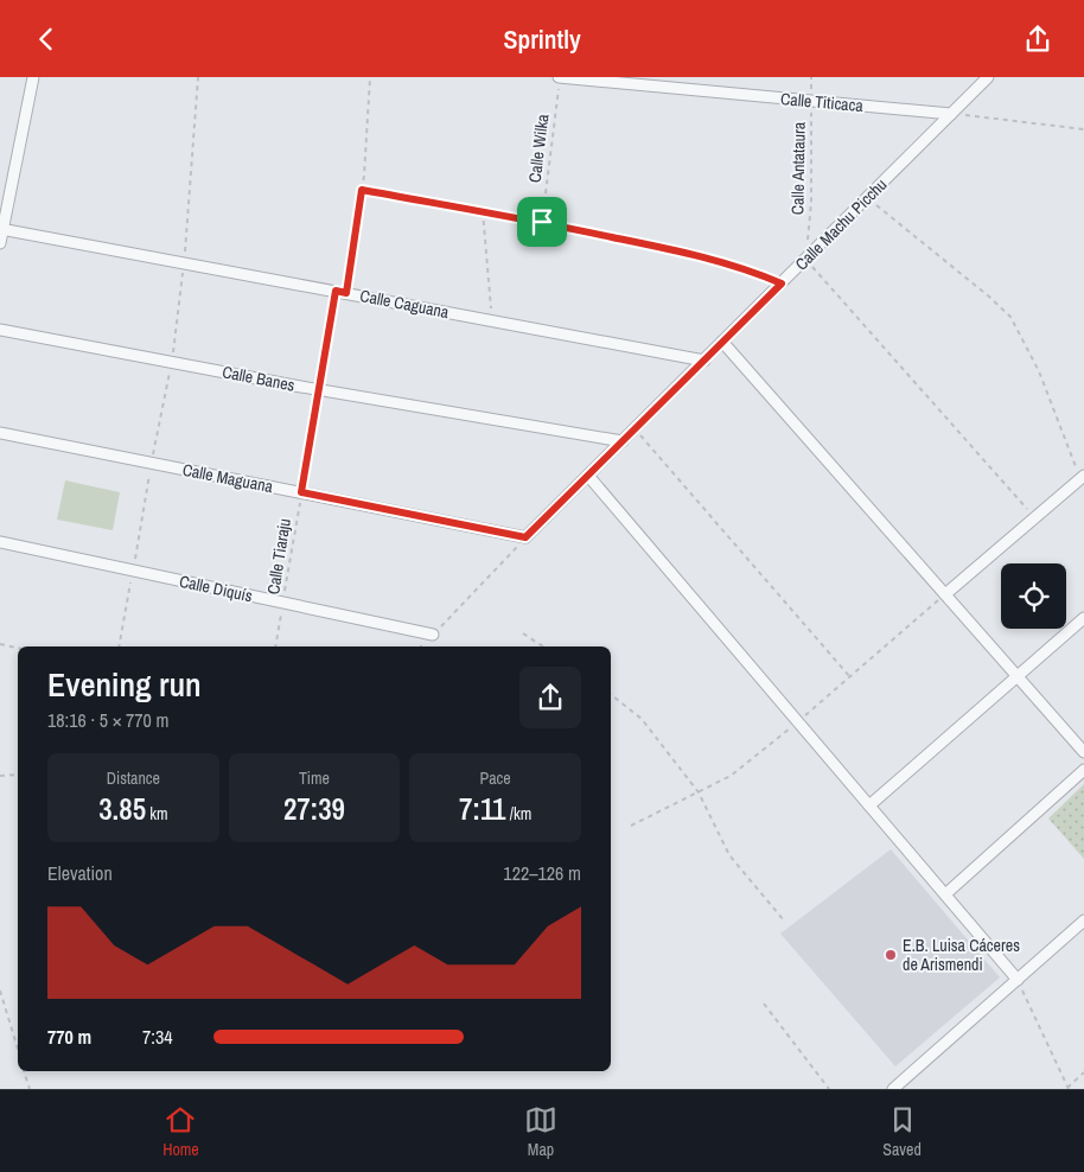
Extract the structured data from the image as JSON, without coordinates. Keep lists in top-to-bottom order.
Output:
{
  "streets": {
    "street": [
      "Calle Titicaca",
      "Calle Machu Picchu",
      "Calle Caguana",
      "Calle Banes",
      "Calle Maguana",
      "Calle Diquís"
    ],
    "path": ["Calle Wilka", "Calle Antataura", "Calle Tiaraju"]
  },
  "crossings": [
    ["Calle Titicaca", "Calle Wilka"],
    ["Calle Titicaca", "Calle Antataura"],
    ["Calle Titicaca", "Calle Machu Picchu"],
    ["Calle Antataura", "Calle Machu Picchu"],
    ["Calle Machu Picchu", "Calle Caguana"],
    ["Calle Machu Picchu", "Calle Banes"],
    ["Calle Machu Picchu", "Calle Maguana"],
    ["Calle Caguana", "Calle Tiaraju"],
    ["Calle Banes", "Calle Tiaraju"],
    ["Calle Maguana", "Calle Tiaraju"],
    ["Calle Tiaraju", "Calle Diquís"]
  ],
  "places": ["E.B. Luisa Cáceres de Arismendi"],
  "page": {
    "header": "Sprintly",
    "heading": ["Evening run", "18:16 · 5 × 770 m"],
    "stats": [
      ["Distance", "3.85 km"],
      ["Time", "27:39"],
      ["Pace", "7:11 /km"]
    ],
    "chart": ["Elevation", "122–126 m"],
    "list": [
      {
        "name": "770 m",
        "note": "7:34"
      }
    ],
    "tabs": ["Home", "Map", "Saved"]
  }
}
